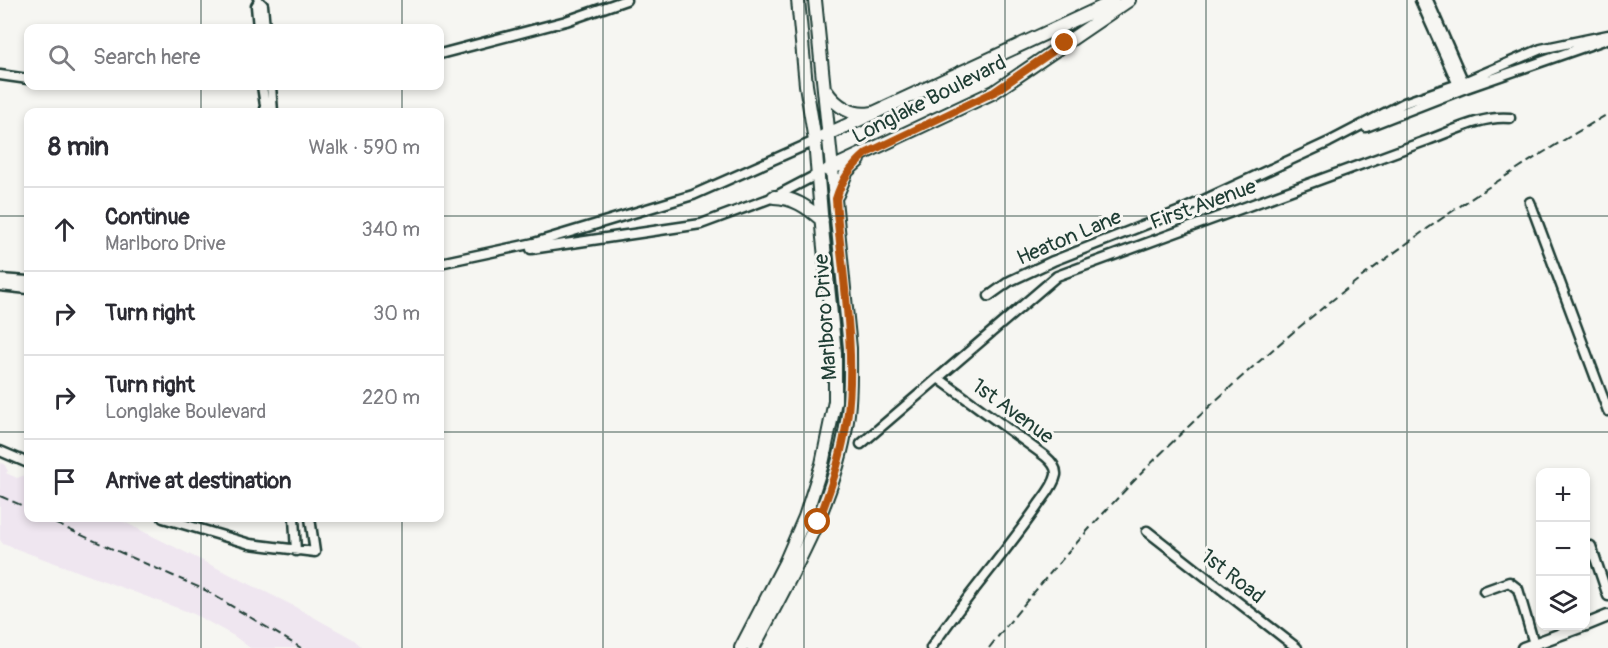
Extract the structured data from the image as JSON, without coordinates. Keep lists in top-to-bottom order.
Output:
{
  "streets": {
    "main road": ["Longlake Boulevard", "Marlboro Drive"],
    "street": [
      "First Avenue",
      "Heaton Lane",
      "1st Avenue",
      "1st Road"
    ]
  },
  "crossings": [
    ["Longlake Boulevard", "Marlboro Drive"],
    ["First Avenue", "1st Avenue"]
  ],
  "page": {
    "search": "Search here",
    "heading": ["8 min", "Walk · 590 m"],
    "list": [
      ["Continue", "Marlboro Drive", "340 m"],
      ["Turn right", "30 m"],
      ["Turn right", "Longlake Boulevard", "220 m"],
      "Arrive at destination"
    ],
    "map_buttons": ["+", "−"]
  }
}
